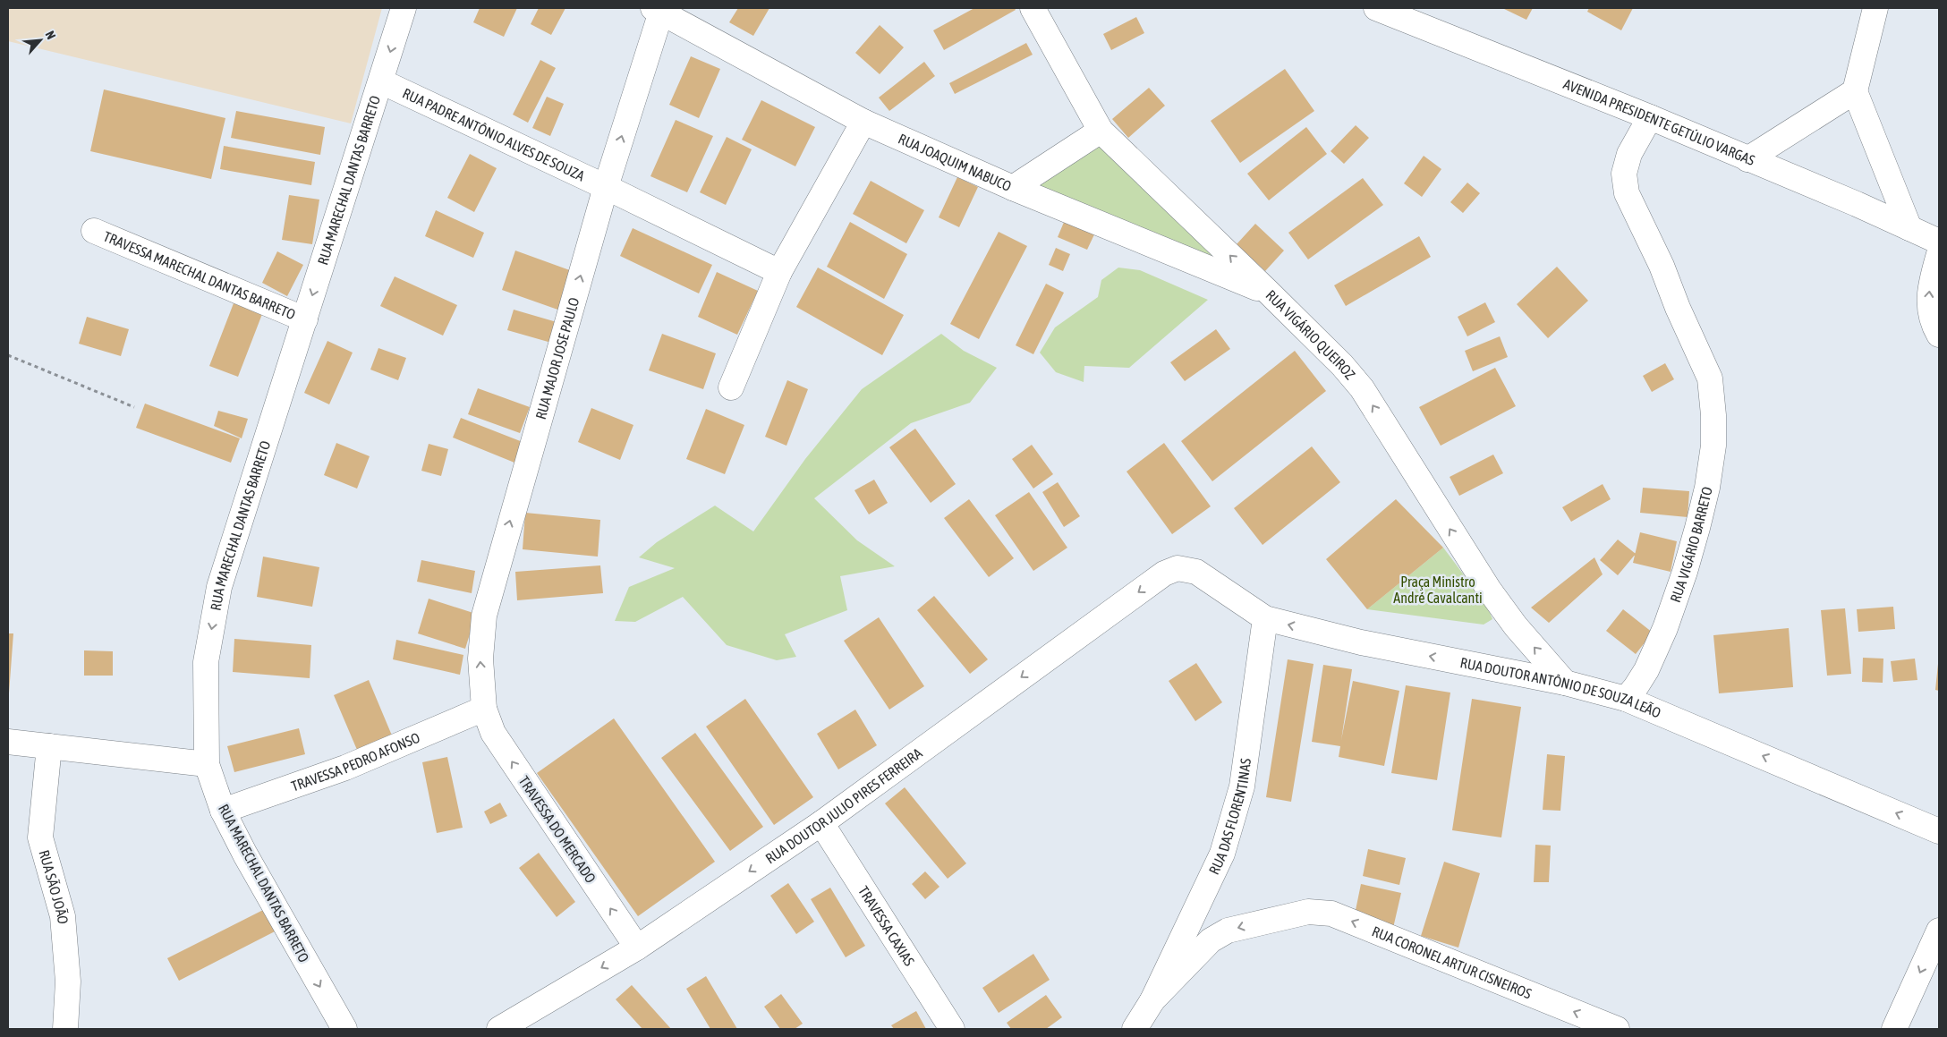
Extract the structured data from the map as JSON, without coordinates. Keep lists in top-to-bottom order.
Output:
{
  "streets": {
    "street": [
      "AVENIDA PRESIDENTE GETÚLIO VARGAS",
      "RUA PADRE ANTÔNIO ALVES DE SOUZA",
      "RUA JOAQUIM NABUCO",
      "RUA MARECHAL DANTAS BARRETO",
      "TRAVESSA MARECHAL DANTAS BARRETO",
      "RUA VIGÁRIO QUEIROZ",
      "RUA MAJOR JOSE PAULO",
      "RUA VIGÁRIO BARRETO",
      "RUA DOUTOR ANTÔNIO DE SOUZA LEÃO",
      "TRAVESSA PEDRO AFONSO",
      "RUA DOUTOR JULIO PIRES FERREIRA",
      "RUA DAS FLORENTINAS",
      "TRAVESSA DO MERCADO",
      "RUA SÃO JOÃO",
      "TRAVESSA CAXIAS",
      "RUA CORONEL ARTUR CISNEIROS"
    ]
  },
  "crossings": [
    ["AVENIDA PRESIDENTE GETÚLIO VARGAS", "RUA VIGÁRIO BARRETO"],
    ["RUA PADRE ANTÔNIO ALVES DE SOUZA", "RUA MARECHAL DANTAS BARRETO"],
    ["RUA PADRE ANTÔNIO ALVES DE SOUZA", "RUA MAJOR JOSE PAULO"],
    ["RUA JOAQUIM NABUCO", "RUA VIGÁRIO QUEIROZ"],
    ["RUA JOAQUIM NABUCO", "RUA MAJOR JOSE PAULO"],
    ["RUA MARECHAL DANTAS BARRETO", "TRAVESSA MARECHAL DANTAS BARRETO"],
    ["RUA MARECHAL DANTAS BARRETO", "TRAVESSA PEDRO AFONSO"],
    ["RUA VIGÁRIO QUEIROZ", "RUA DOUTOR ANTÔNIO DE SOUZA LEÃO"],
    ["RUA MAJOR JOSE PAULO", "TRAVESSA PEDRO AFONSO"],
    ["RUA MAJOR JOSE PAULO", "TRAVESSA DO MERCADO"],
    ["RUA VIGÁRIO BARRETO", "RUA DOUTOR ANTÔNIO DE SOUZA LEÃO"],
    ["RUA DOUTOR ANTÔNIO DE SOUZA LEÃO", "RUA DOUTOR JULIO PIRES FERREIRA"],
    ["RUA DOUTOR ANTÔNIO DE SOUZA LEÃO", "RUA DAS FLORENTINAS"],
    ["TRAVESSA PEDRO AFONSO", "TRAVESSA DO MERCADO"],
    ["RUA DOUTOR JULIO PIRES FERREIRA", "TRAVESSA DO MERCADO"],
    ["RUA DOUTOR JULIO PIRES FERREIRA", "TRAVESSA CAXIAS"],
    ["RUA DAS FLORENTINAS", "RUA CORONEL ARTUR CISNEIROS"]
  ],
  "one_way": [
    "RUA MARECHAL DANTAS BARRETO",
    "RUA VIGÁRIO QUEIROZ",
    "RUA DOUTOR ANTÔNIO DE SOUZA LEÃO",
    "RUA DOUTOR JULIO PIRES FERREIRA",
    "TRAVESSA DO MERCADO",
    "RUA CORONEL ARTUR CISNEIROS"
  ],
  "parks": ["Praça Ministro André Cavalcanti"],
  "north": "top right"
}
